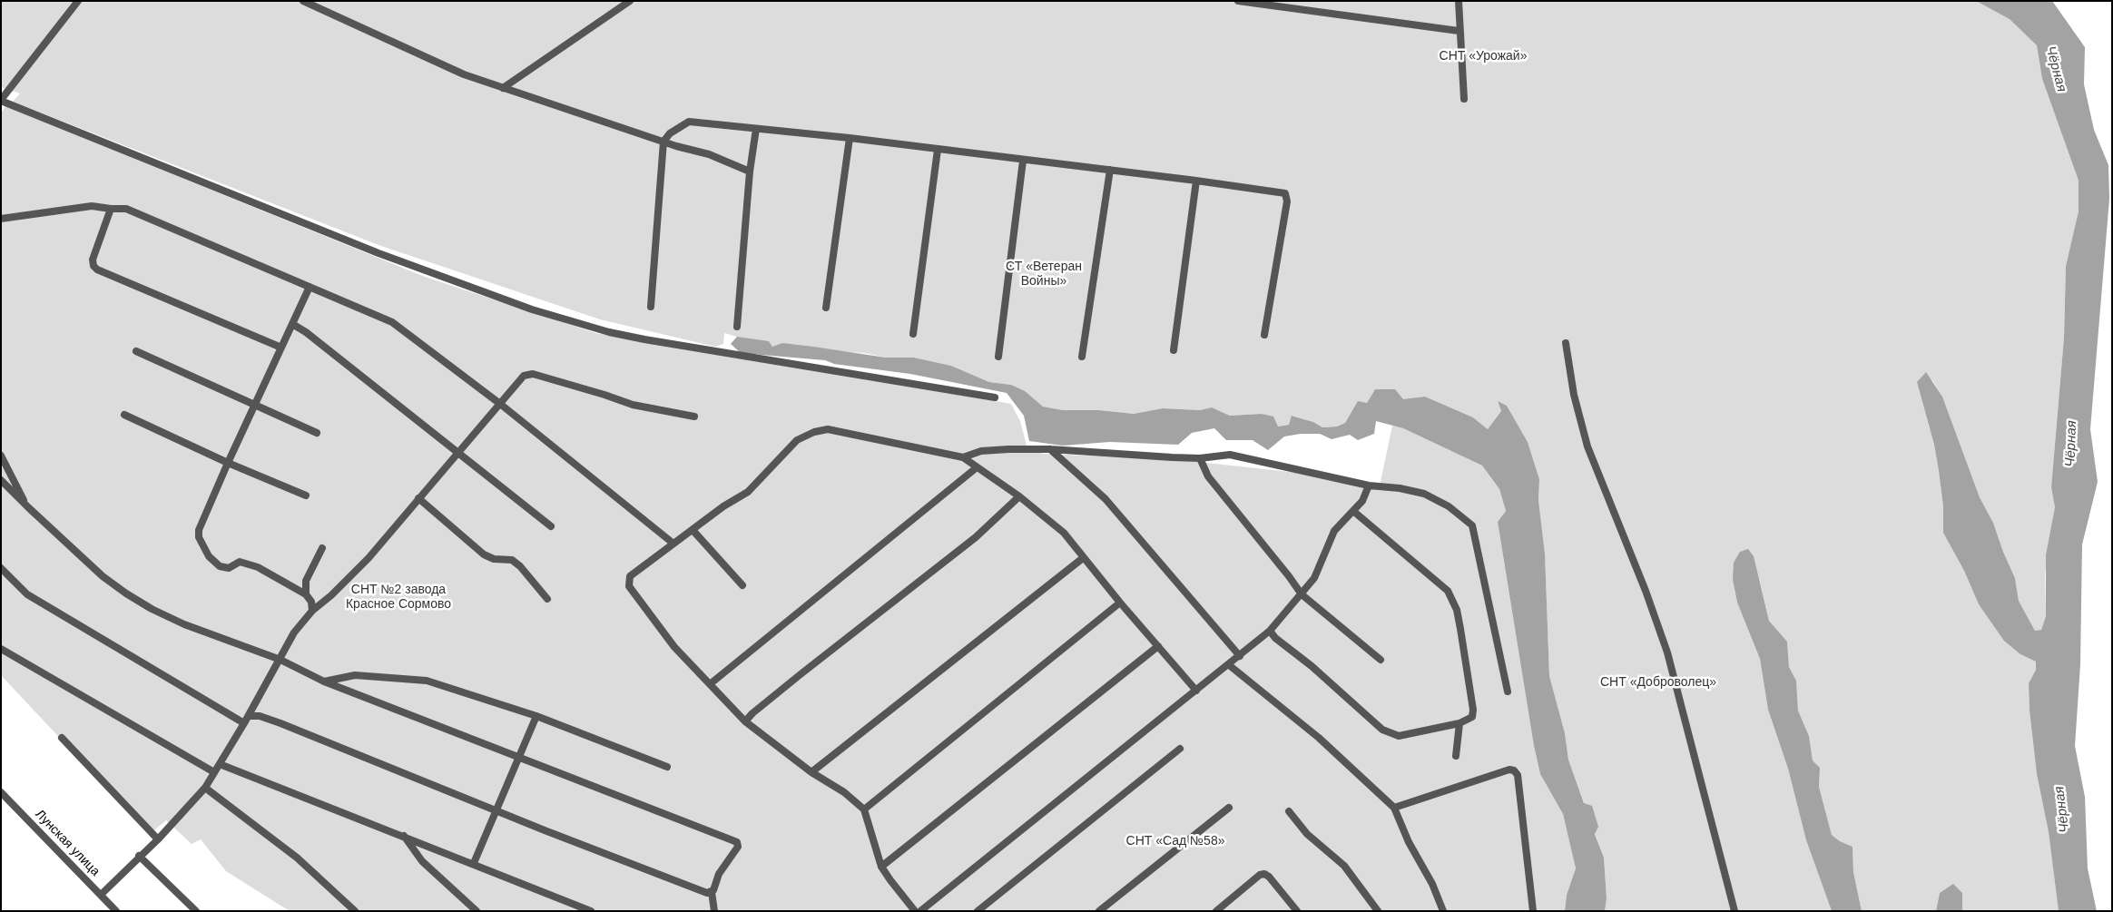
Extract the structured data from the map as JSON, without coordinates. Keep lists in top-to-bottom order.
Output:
{
  "streets": {
    "street": ["Лунская улица"]
  },
  "water": ["Чёрная"],
  "parks": [
    "СНТ «Урожай»",
    "СТ «Ветеран Войны»",
    "СНТ №2 завода Красное Сормово",
    "СНТ «Доброволец»",
    "СНТ «Сад №58»"
  ]
}
